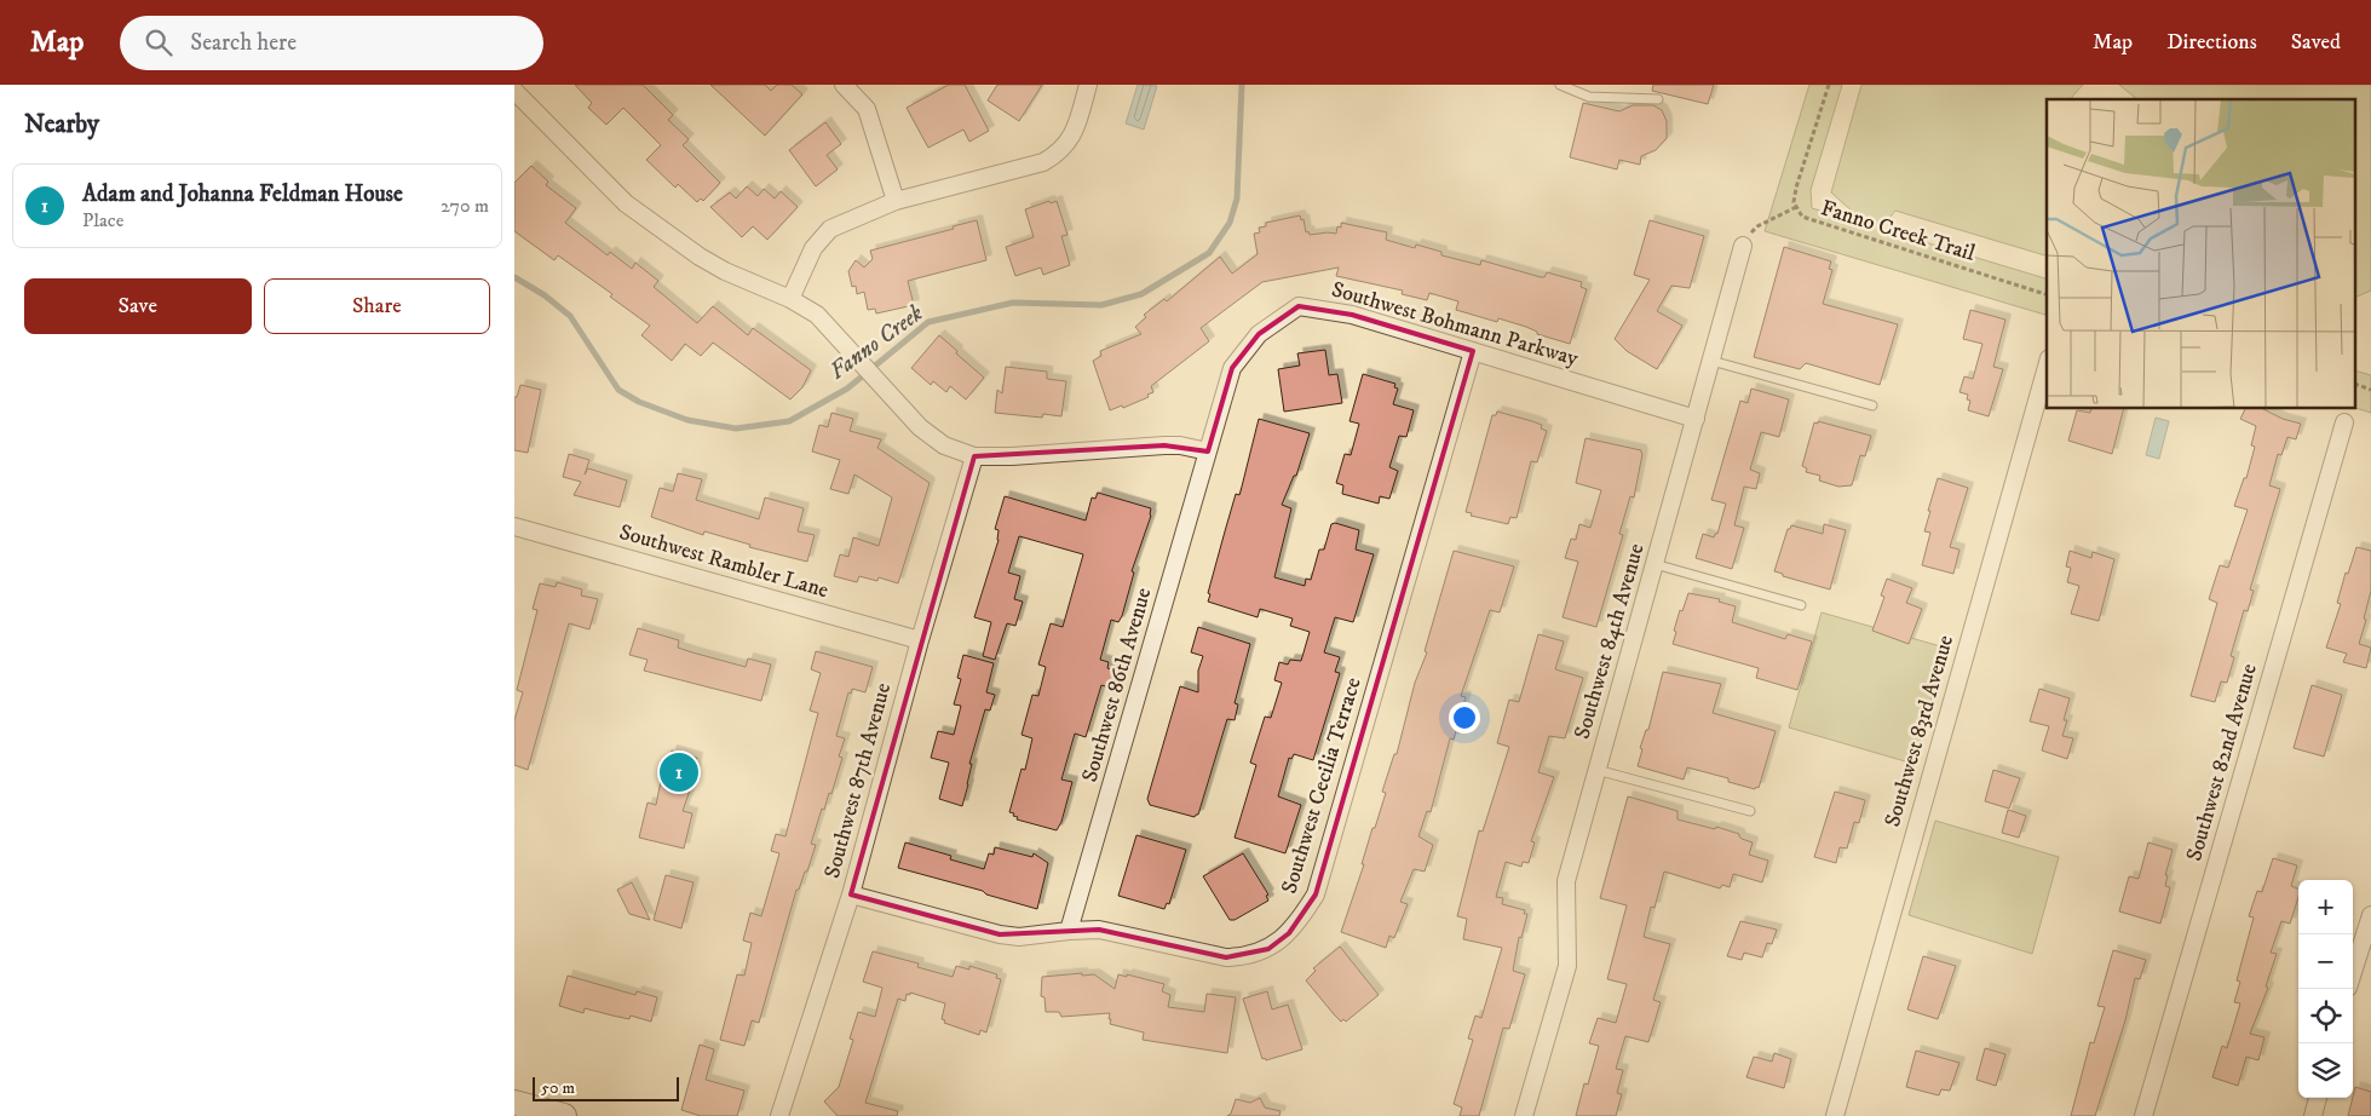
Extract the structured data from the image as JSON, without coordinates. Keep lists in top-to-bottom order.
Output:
{
  "streets": {
    "street": [
      "Southwest Bohmann Parkway",
      "Southwest Rambler Lane",
      "Southwest 84th Avenue",
      "Southwest 86th Avenue",
      "Southwest 83rd Avenue",
      "Southwest 82nd Avenue",
      "Southwest 87th Avenue",
      "Southwest Cecilia Terrace"
    ],
    "path": ["Fanno Creek Trail"]
  },
  "crossings": [
    ["Southwest Bohmann Parkway", "Southwest 84th Avenue"],
    ["Southwest Bohmann Parkway", "Southwest 86th Avenue"],
    ["Southwest Bohmann Parkway", "Southwest Cecilia Terrace"],
    ["Southwest Rambler Lane", "Southwest 87th Avenue"],
    ["Southwest 86th Avenue", "Southwest Cecilia Terrace"],
    ["Southwest 87th Avenue", "Southwest Cecilia Terrace"]
  ],
  "water": ["Fanno Creek"],
  "scale_bar": "50 m",
  "page": {
    "header": "Map",
    "search": "Search here",
    "nav": ["Map", "Directions", "Saved"],
    "heading": "Nearby",
    "list": [
      {
        "mark": "1",
        "name": "Adam and Johanna Feldman House",
        "note": "Place",
        "value": "270 m"
      }
    ],
    "buttons": ["Save", "Share"],
    "pins": "1",
    "map_buttons": ["+", "−"],
    "scale": "50 m"
  }
}
